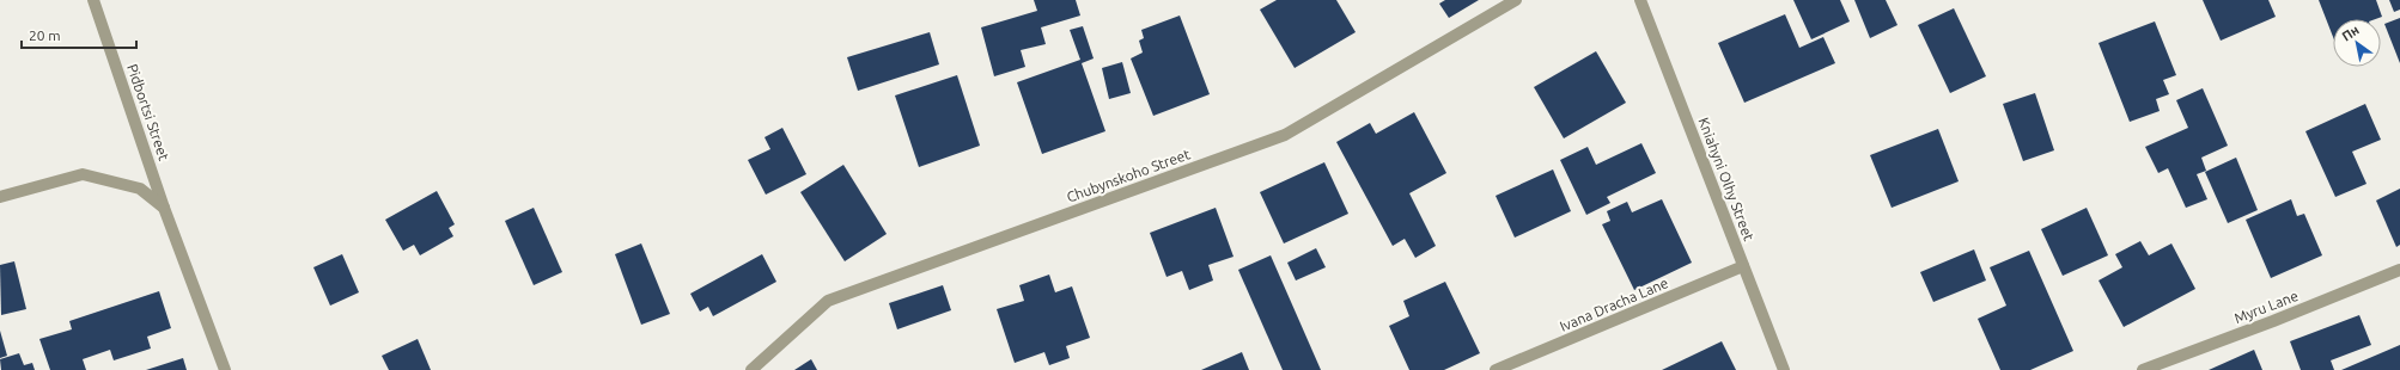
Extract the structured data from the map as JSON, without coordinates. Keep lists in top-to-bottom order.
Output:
{
  "streets": {
    "street": [
      "Pidbortsi Street",
      "Chubynskoho Street",
      "Kniahyni Olhy Street",
      "Ivana Dracha Lane",
      "Myru Lane"
    ]
  },
  "crossings": [
    ["Kniahyni Olhy Street", "Ivana Dracha Lane"]
  ],
  "scale_bar": "20 m",
  "north": "top left"
}
